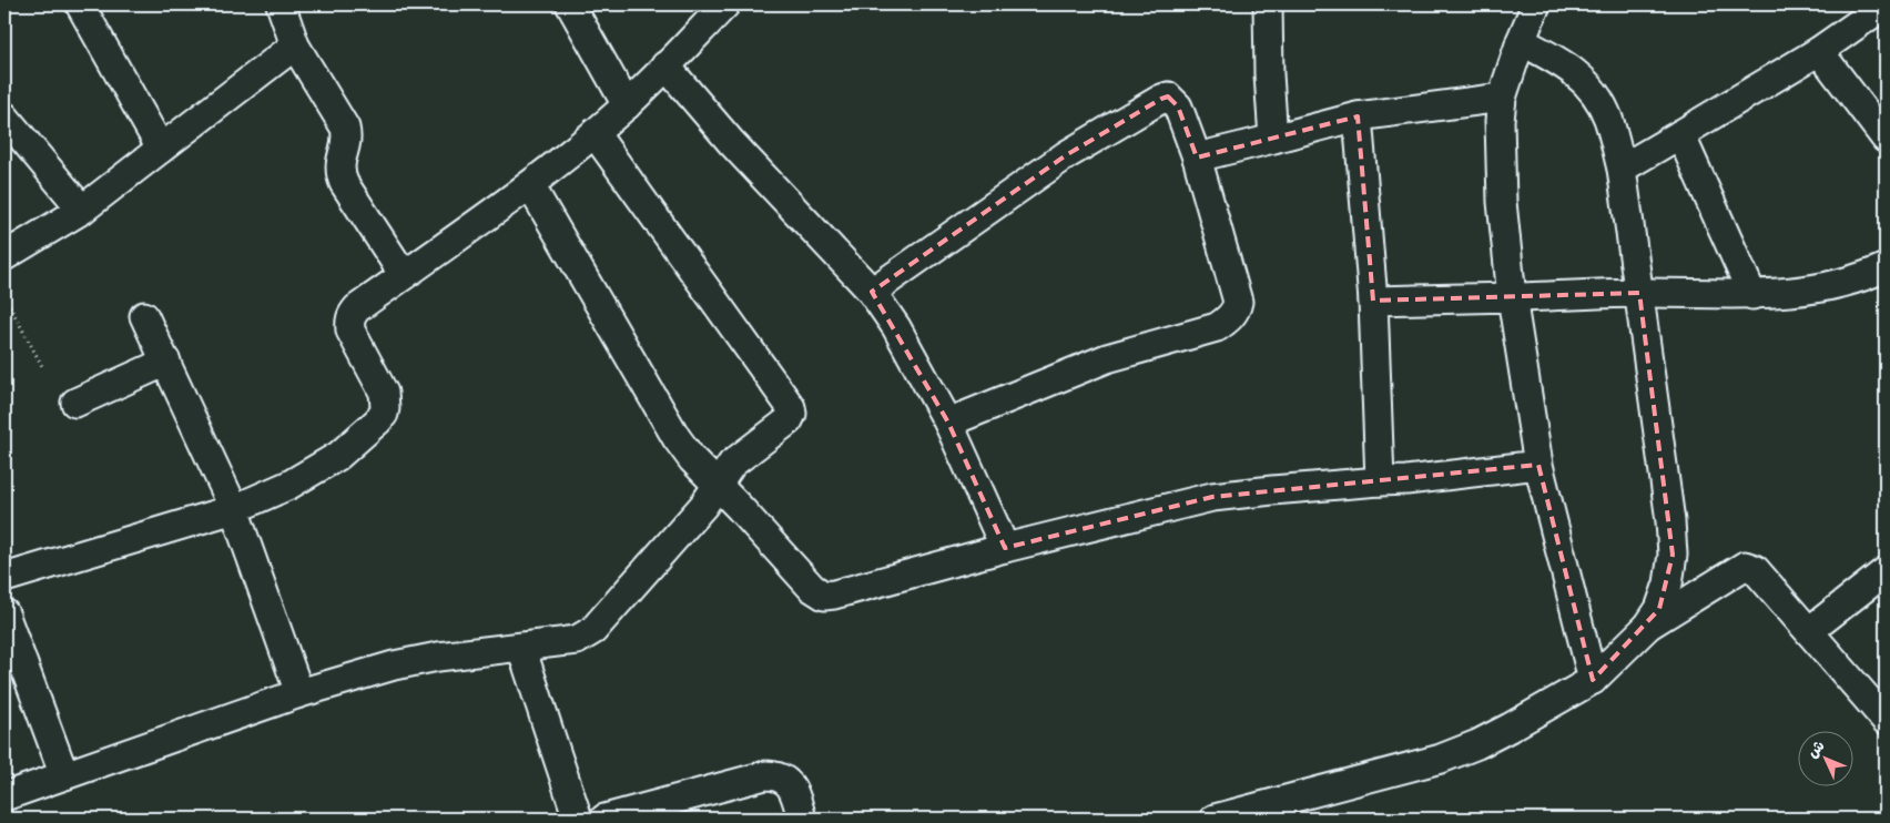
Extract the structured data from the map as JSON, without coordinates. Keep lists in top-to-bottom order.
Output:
{
  "north": "top left"
}
